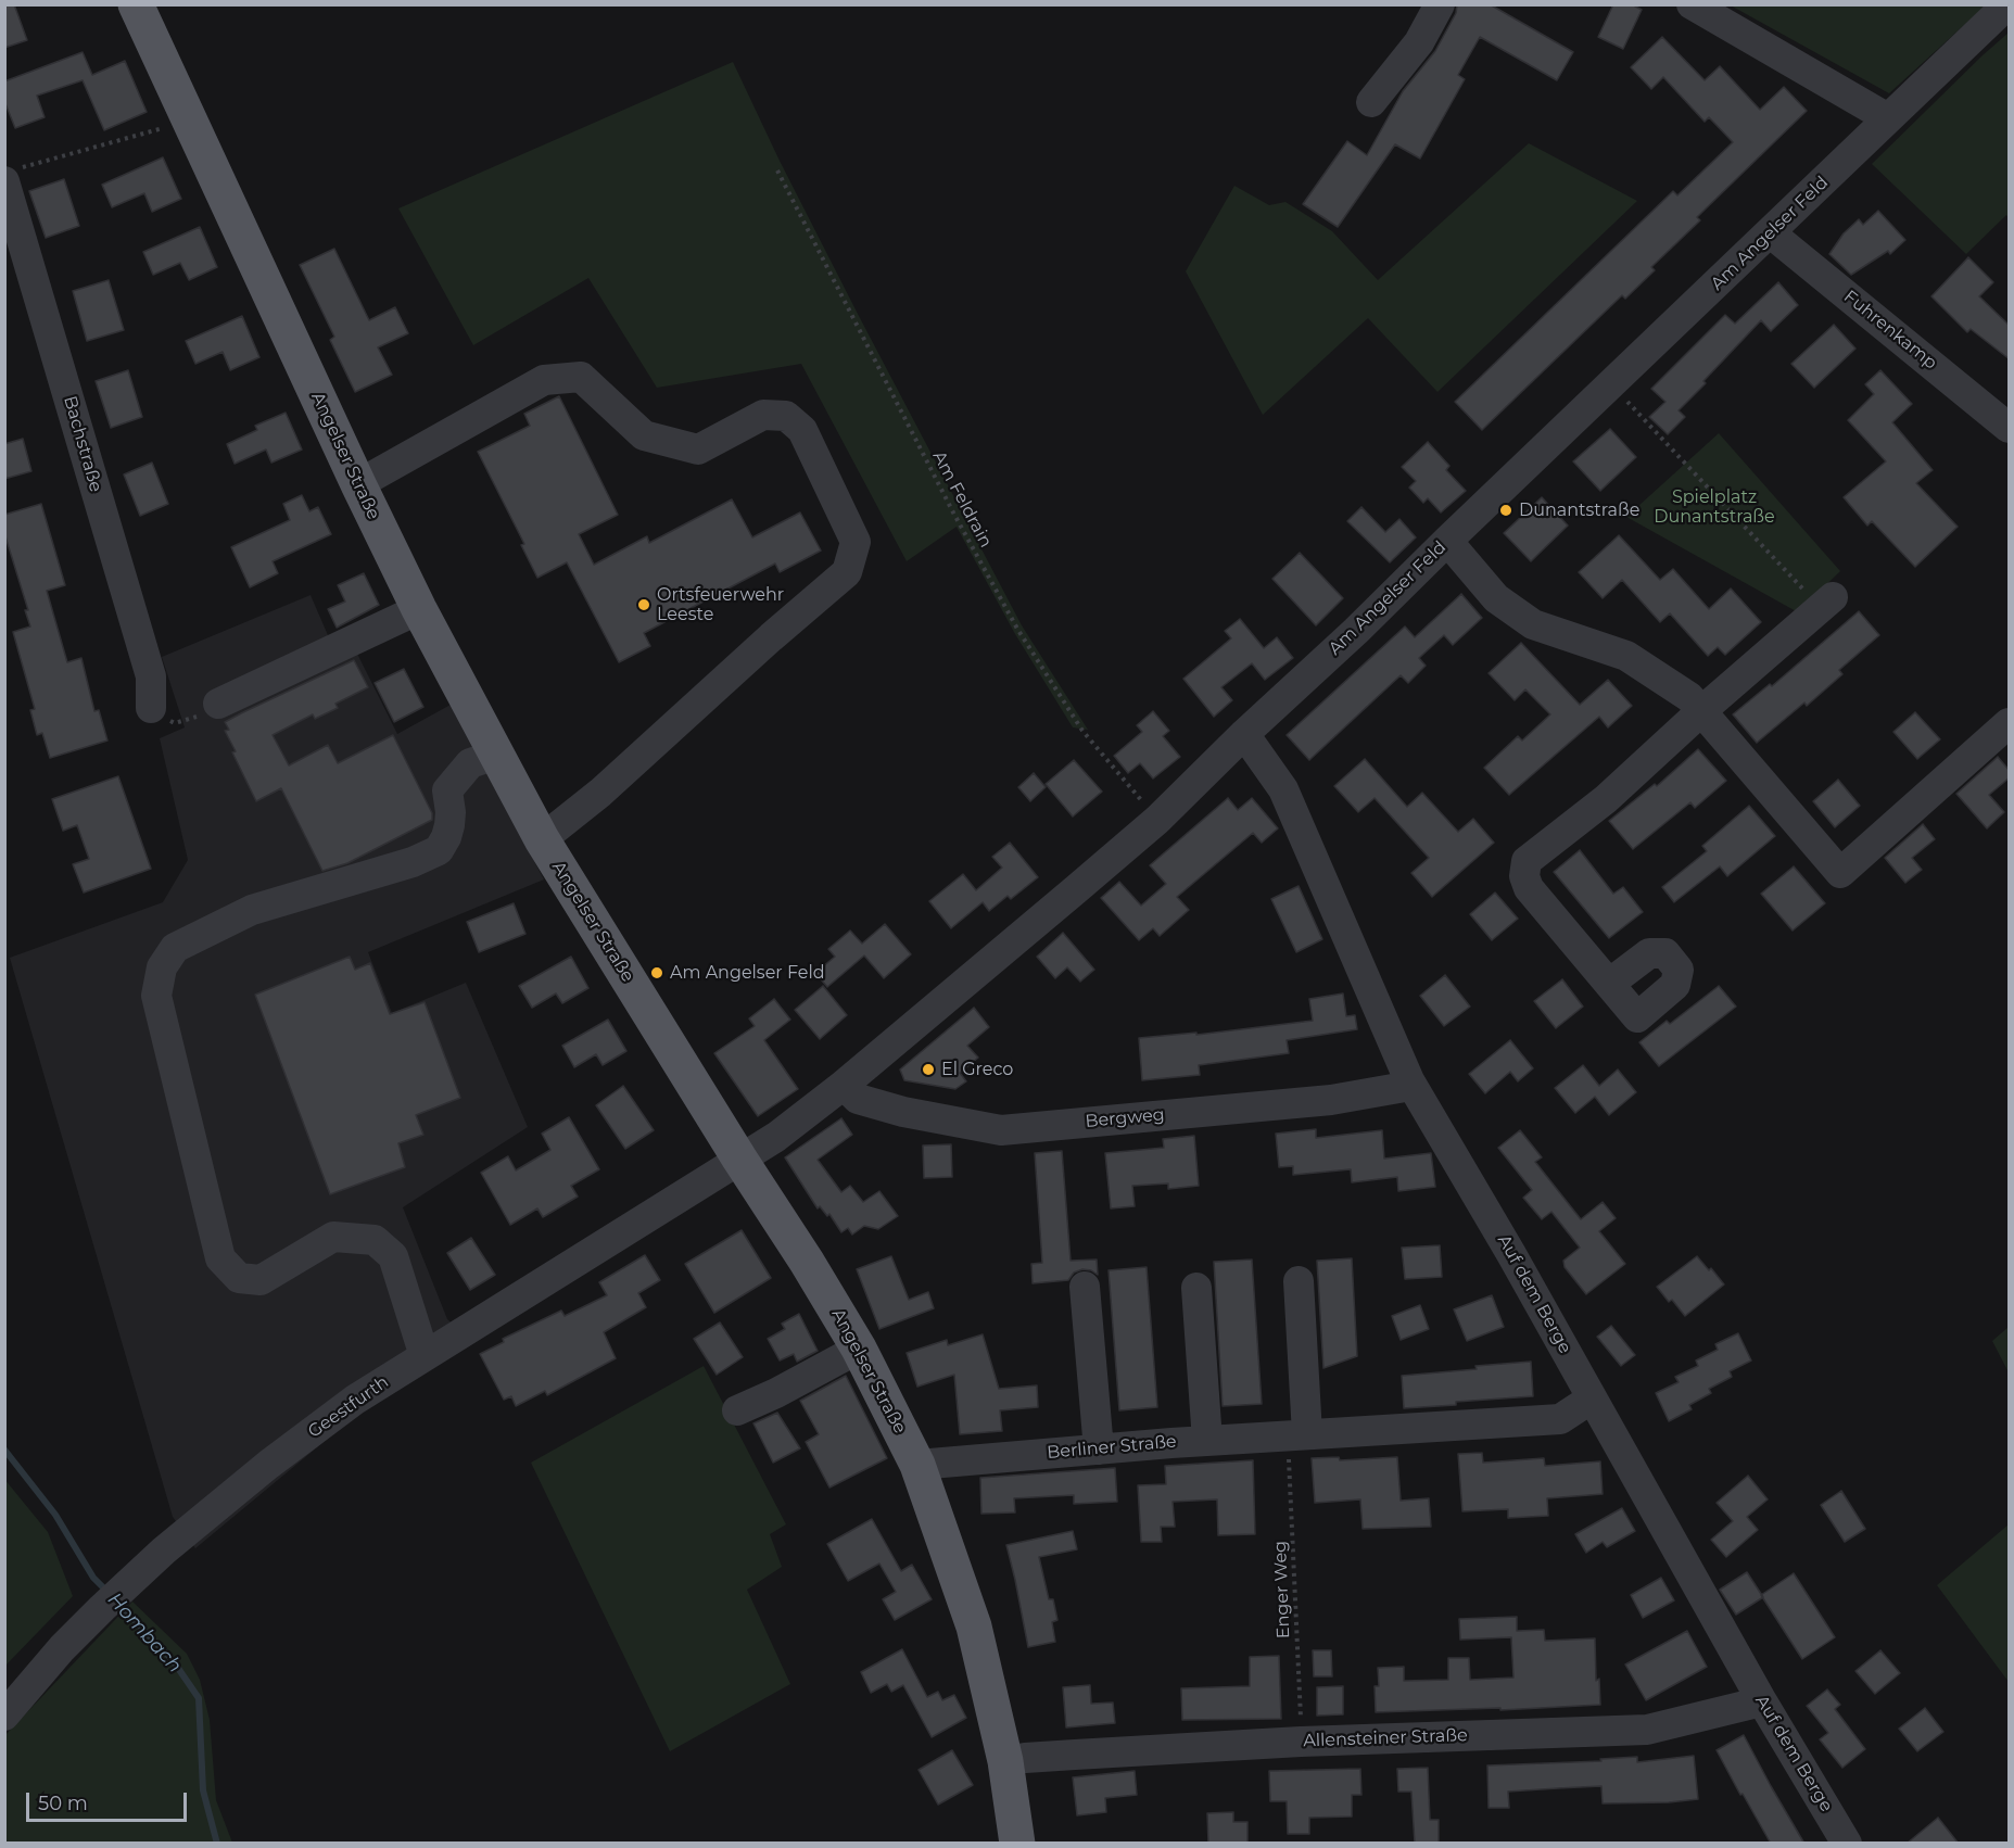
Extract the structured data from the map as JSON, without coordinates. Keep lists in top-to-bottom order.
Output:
{
  "streets": {
    "main road": ["Angelser Straße"],
    "street": [
      "Am Angelser Feld",
      "Fuhrenkamp",
      "Bachstraße",
      "Bergweg",
      "Auf dem Berge",
      "Geestfurth",
      "Berliner Straße",
      "Allensteiner Straße"
    ],
    "path": ["Am Feldrain", "Enger Weg"]
  },
  "crossings": [
    ["Am Angelser Feld", "Fuhrenkamp"],
    ["Am Angelser Feld", "Angelser Straße"],
    ["Am Angelser Feld", "Am Feldrain"],
    ["Am Angelser Feld", "Bergweg"],
    ["Am Angelser Feld", "Auf dem Berge"],
    ["Am Angelser Feld", "Geestfurth"],
    ["Angelser Straße", "Geestfurth"],
    ["Angelser Straße", "Berliner Straße"],
    ["Angelser Straße", "Allensteiner Straße"],
    ["Bergweg", "Auf dem Berge"],
    ["Auf dem Berge", "Berliner Straße"],
    ["Auf dem Berge", "Allensteiner Straße"],
    ["Berliner Straße", "Enger Weg"],
    ["Enger Weg", "Allensteiner Straße"]
  ],
  "water": ["Hombach"],
  "parks": ["Spielplatz Dunantstraße"],
  "places": [
    "Dunantstraße",
    "Ortsfeuerwehr Leeste",
    "Am Angelser Feld",
    "El Greco"
  ],
  "scale_bar": "50 m"
}
